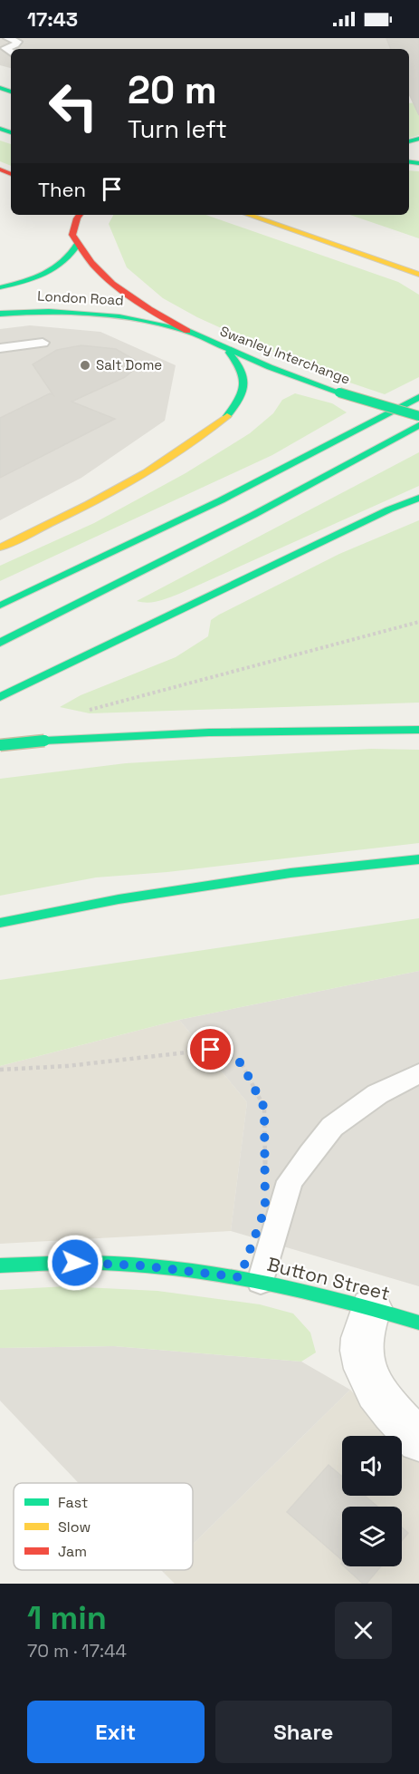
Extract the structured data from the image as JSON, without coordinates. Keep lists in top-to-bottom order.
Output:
{
  "streets": {
    "main road": ["London Road", "Swanley Interchange", "Button Street"]
  },
  "crossings": [
    ["London Road", "Swanley Interchange"]
  ],
  "places": ["Salt Dome"],
  "legend": ["Fast", "Slow", "Jam"],
  "page": {
    "status": "17:43",
    "turn": ["20 m", "Turn left"],
    "then": "Then",
    "heading": ["1 min", "70 m · 17:44"],
    "buttons": ["Exit", "Share"]
  }
}
